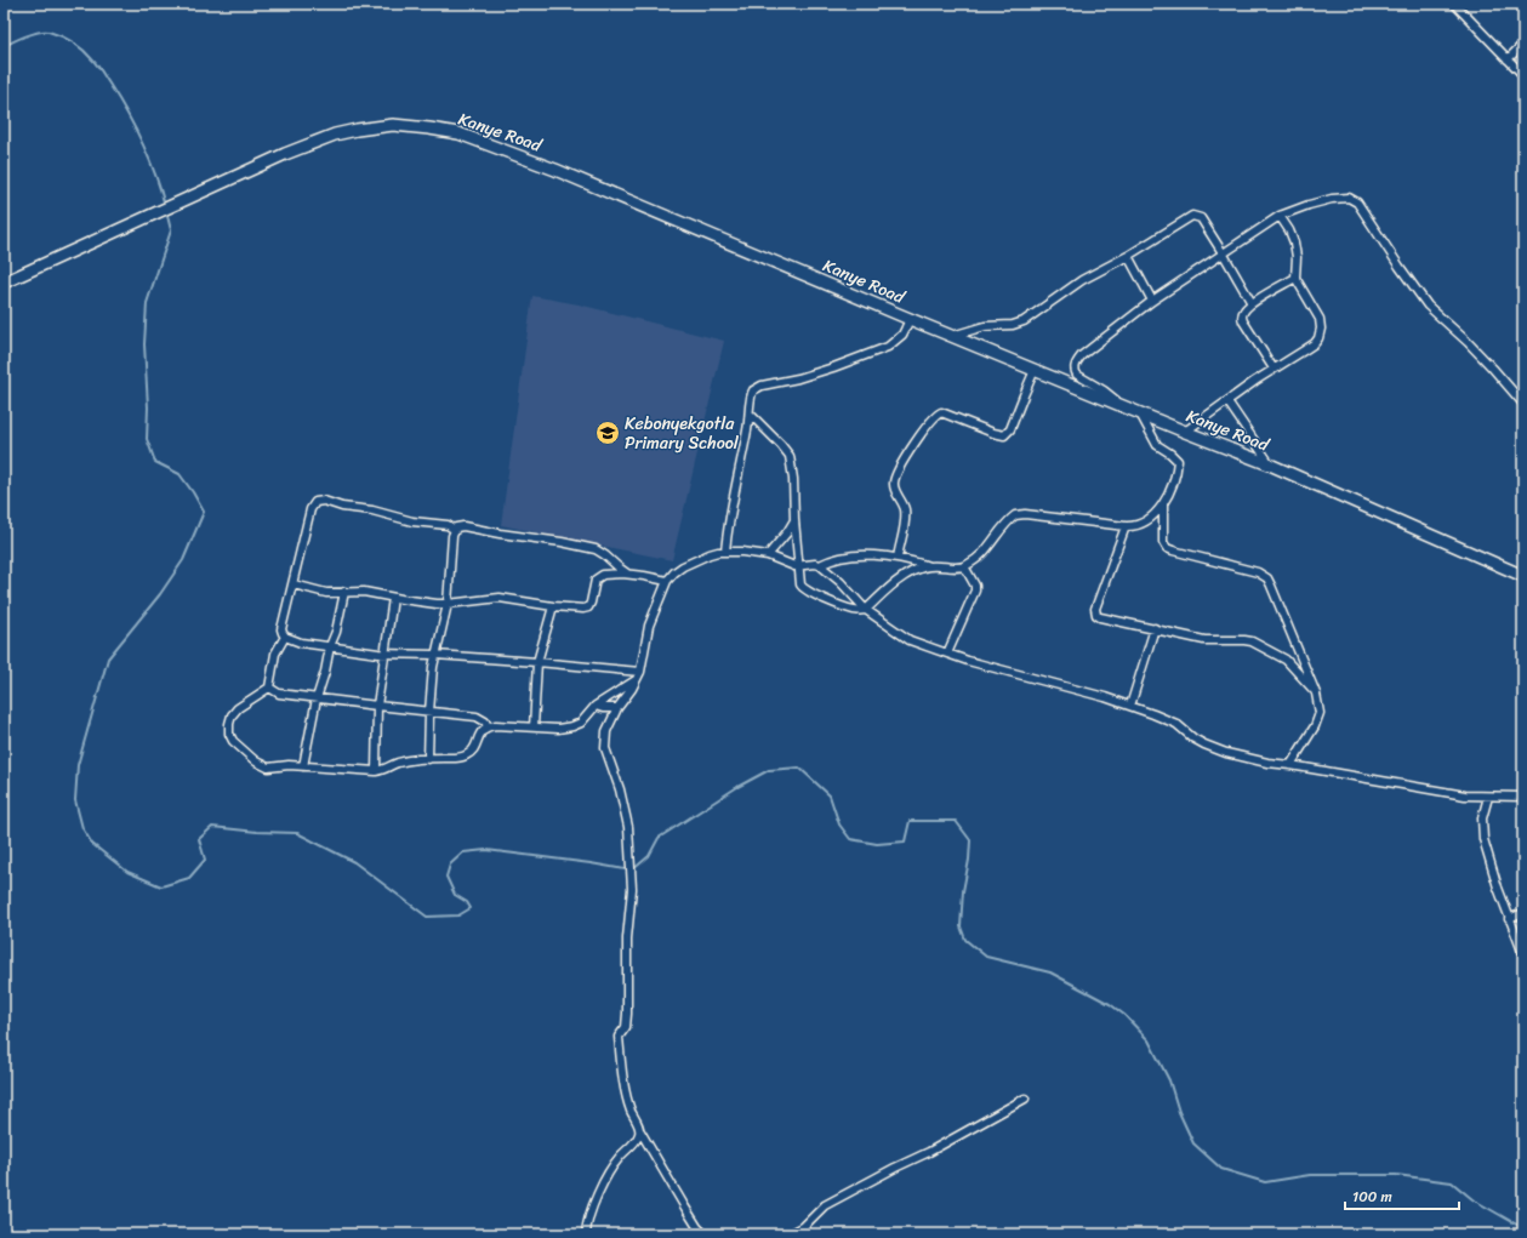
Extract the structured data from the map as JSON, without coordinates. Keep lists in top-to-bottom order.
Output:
{
  "streets": {
    "main road": ["Kanye Road"]
  },
  "places": {
    "school or university": ["Kebonyekgotla Primary School"]
  },
  "scale_bar": "100 m"
}
